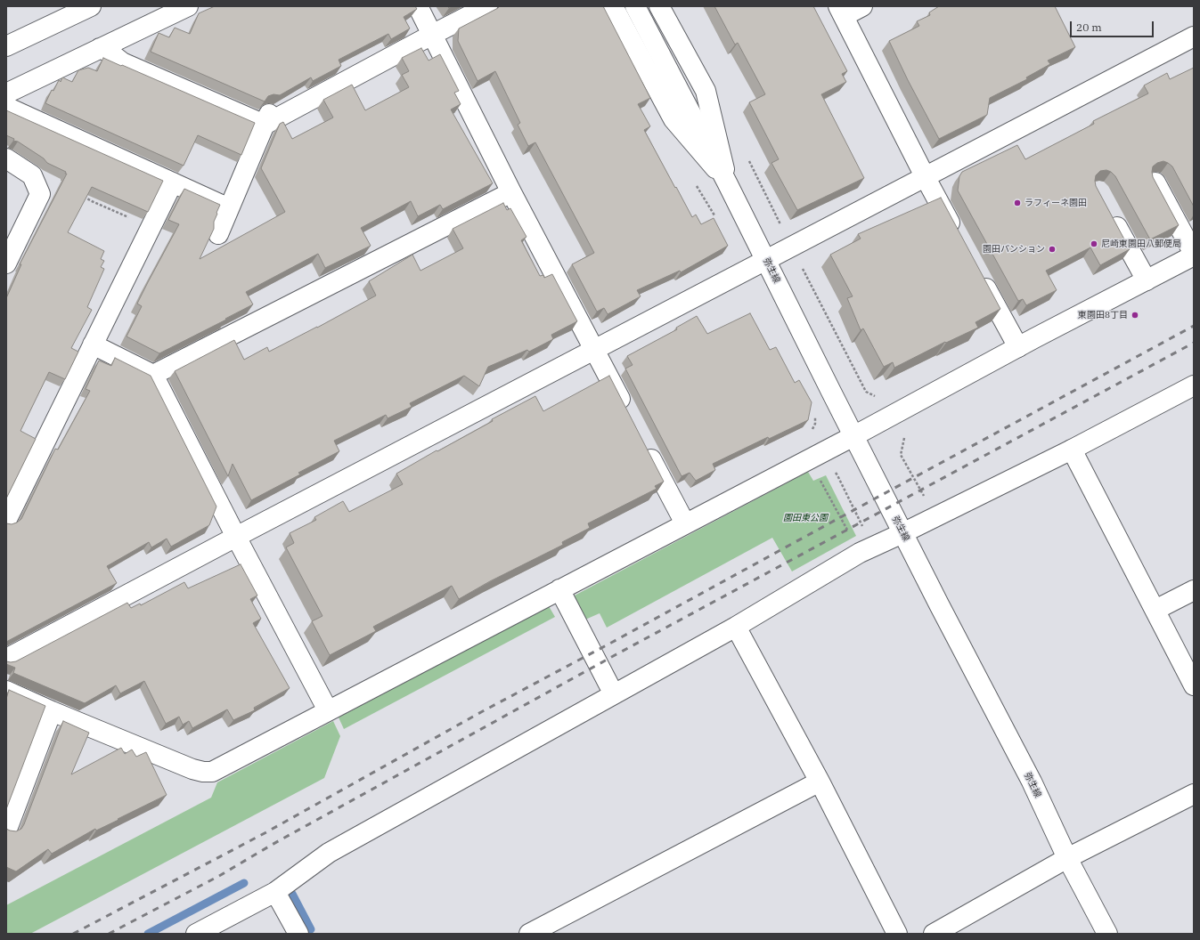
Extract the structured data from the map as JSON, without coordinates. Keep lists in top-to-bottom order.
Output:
{
  "streets": {
    "street": ["弥生線"]
  },
  "parks": ["園田東公園"],
  "places": [
    "ラフィーネ園田",
    "尼崎東園田八郵便局",
    "園田パンション",
    "東園田8丁目"
  ],
  "scale_bar": "20 m"
}
